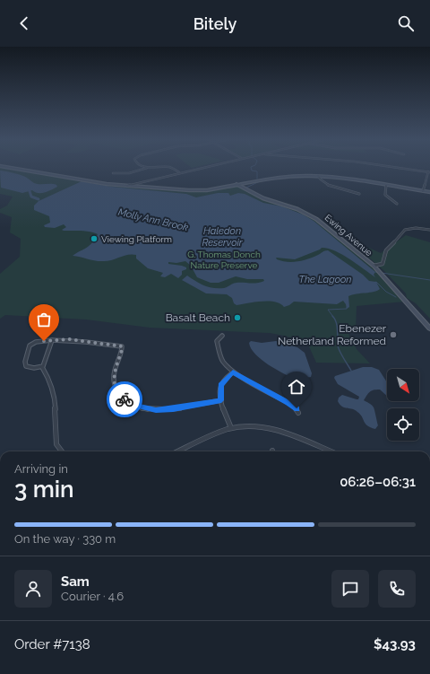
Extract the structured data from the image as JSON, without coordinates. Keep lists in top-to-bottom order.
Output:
{
  "streets": {
    "main road": ["Ewing Avenue"]
  },
  "water": ["Molly Ann Brook", "Haledon Reservoir", "The Lagoon"],
  "parks": ["G. Thomas Donch Nature Preserve"],
  "places": ["Viewing Platform", "Basalt Beach", "Ebenezer Netherland Reformed"],
  "north": "bottom right",
  "page": {
    "header": "Bitely",
    "heading": ["3 min", "Arriving in", "06:26–06:31"],
    "panel": [
      "Sam",
      "Courier · 4.6",
      "Order #7138",
      "$43.93"
    ],
    "bar": "On the way · 330 m"
  }
}
